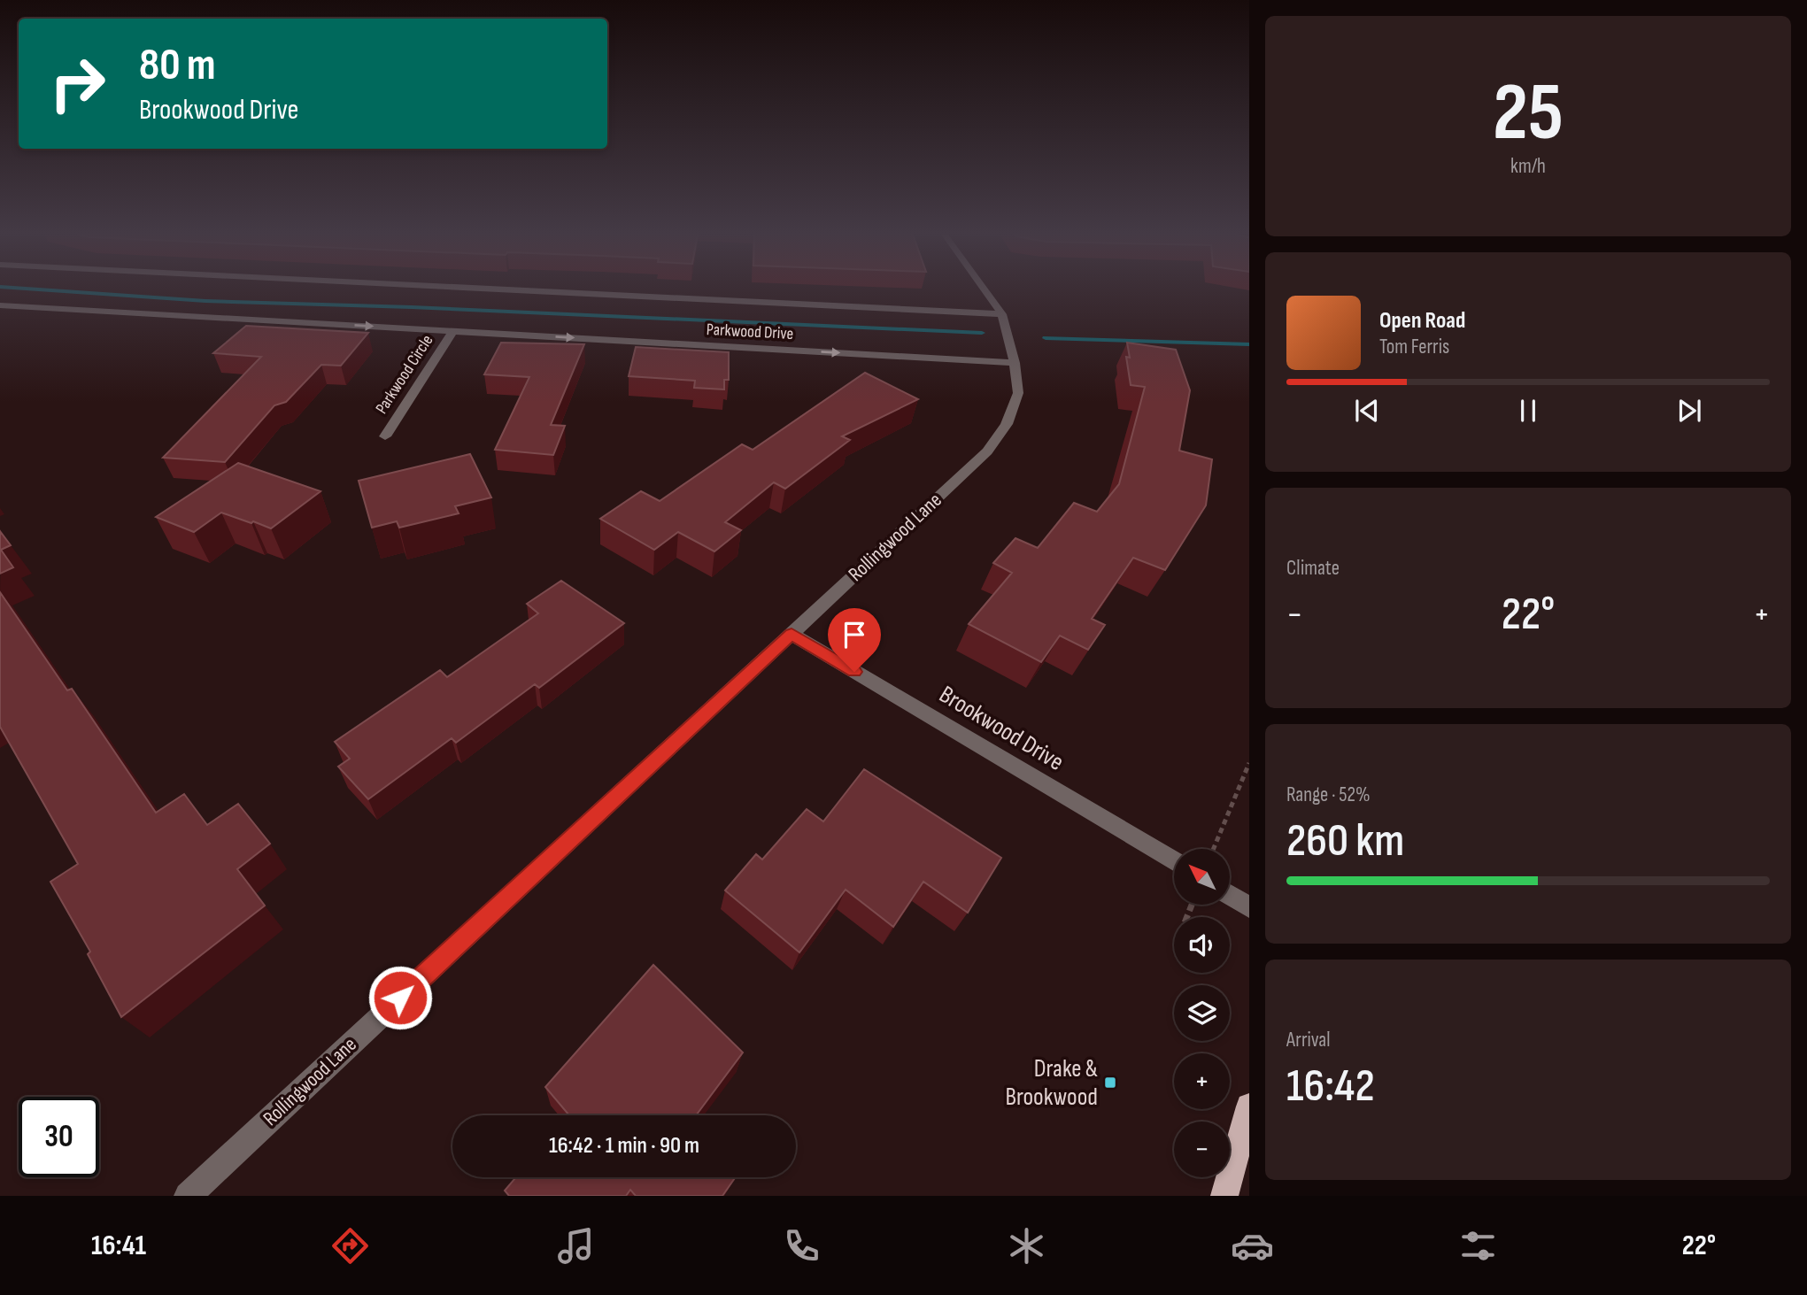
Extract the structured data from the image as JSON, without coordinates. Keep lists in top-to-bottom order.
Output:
{
  "streets": {
    "street": [
      "Parkwood Drive",
      "Parkwood Circle",
      "Rollingwood Lane",
      "Brookwood Drive"
    ]
  },
  "crossings": [
    ["Parkwood Drive", "Parkwood Circle"],
    ["Parkwood Drive", "Rollingwood Lane"],
    ["Rollingwood Lane", "Brookwood Drive"]
  ],
  "places": {
    "transit": ["Drake & Brookwood"]
  },
  "north": "top left",
  "page": {
    "tile": [
      ["25", "km/h"],
      "Climate",
      ["Range · 52%", "260 km"],
      ["Arrival", "16:42"]
    ],
    "turn": ["80 m", "Brookwood Drive"],
    "song": ["Open Road", "Tom Ferris"],
    "heat": ["−", "22°", "+"],
    "map_buttons": ["+", "−"],
    "limit": "30",
    "trip": "16:42 · 1 min · 90 m",
    "tabs": ["16:41", "22°"]
  }
}
